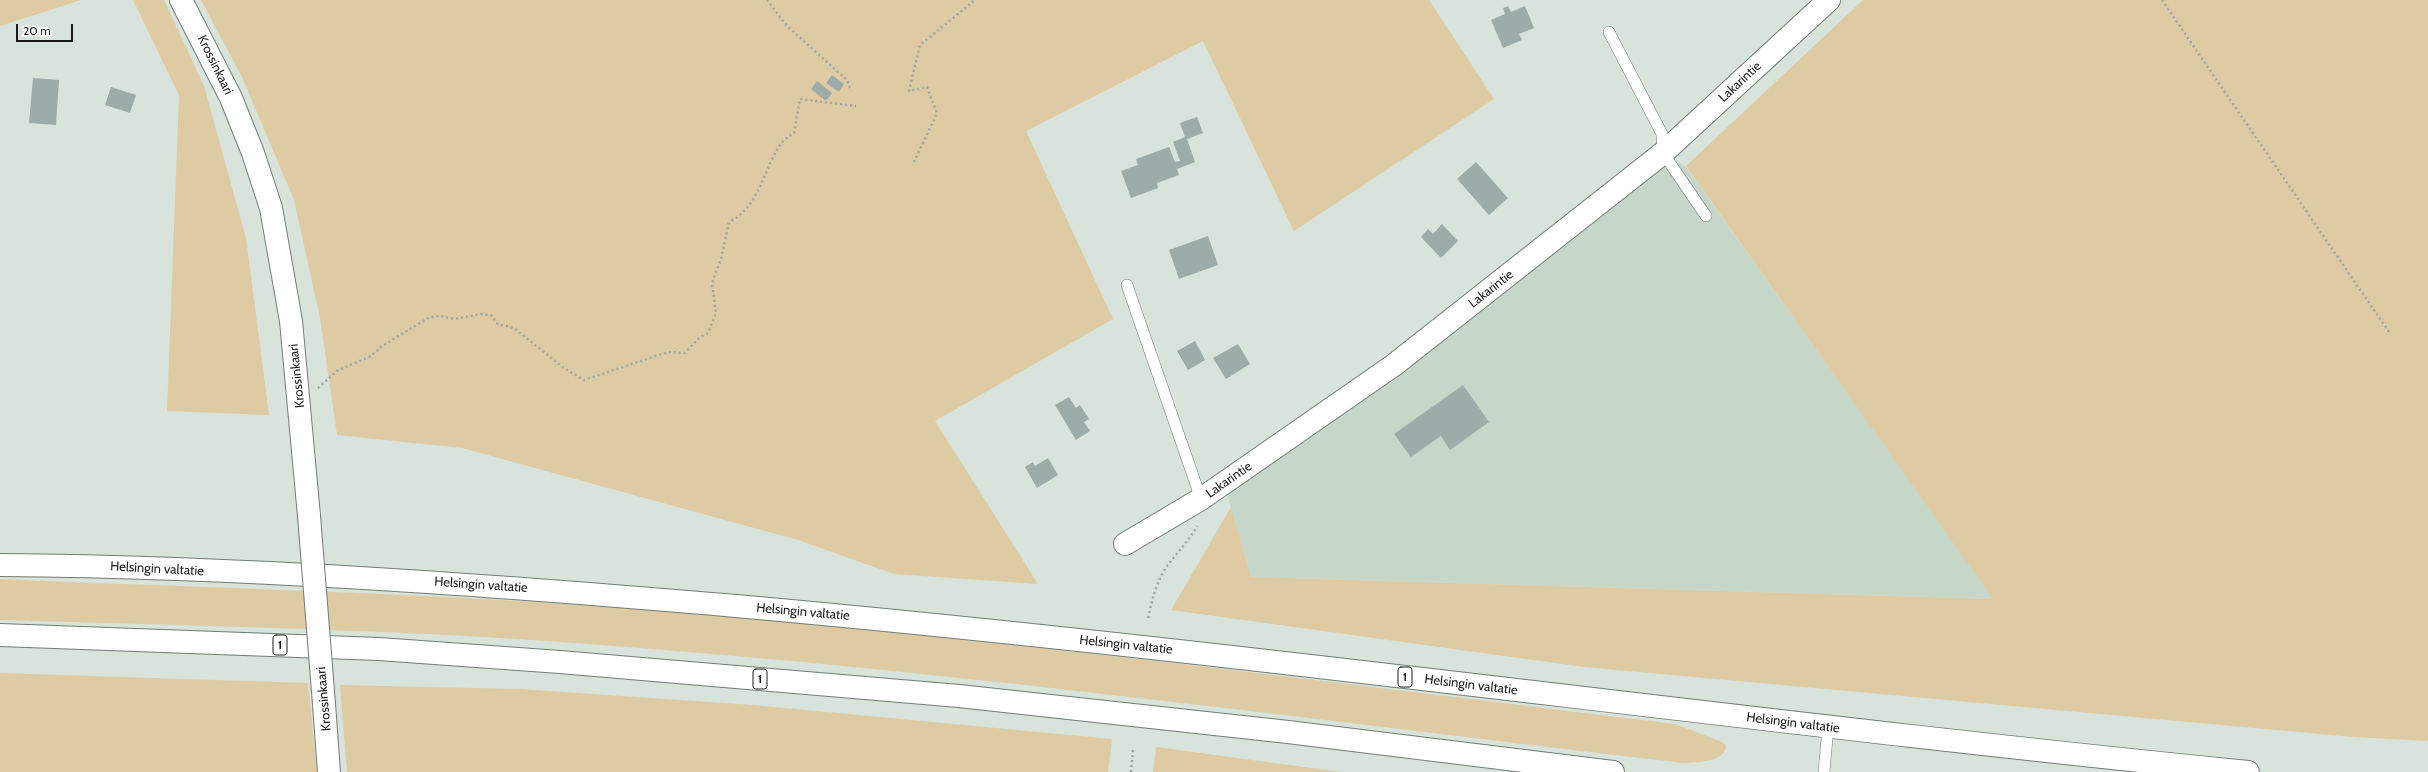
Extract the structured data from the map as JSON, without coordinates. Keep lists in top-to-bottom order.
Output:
{
  "streets": {
    "main road": [
      "Krossinkaari",
      "Lakarintie",
      "Helsingin valtatie",
      "1"
    ]
  },
  "scale_bar": "20 m"
}
